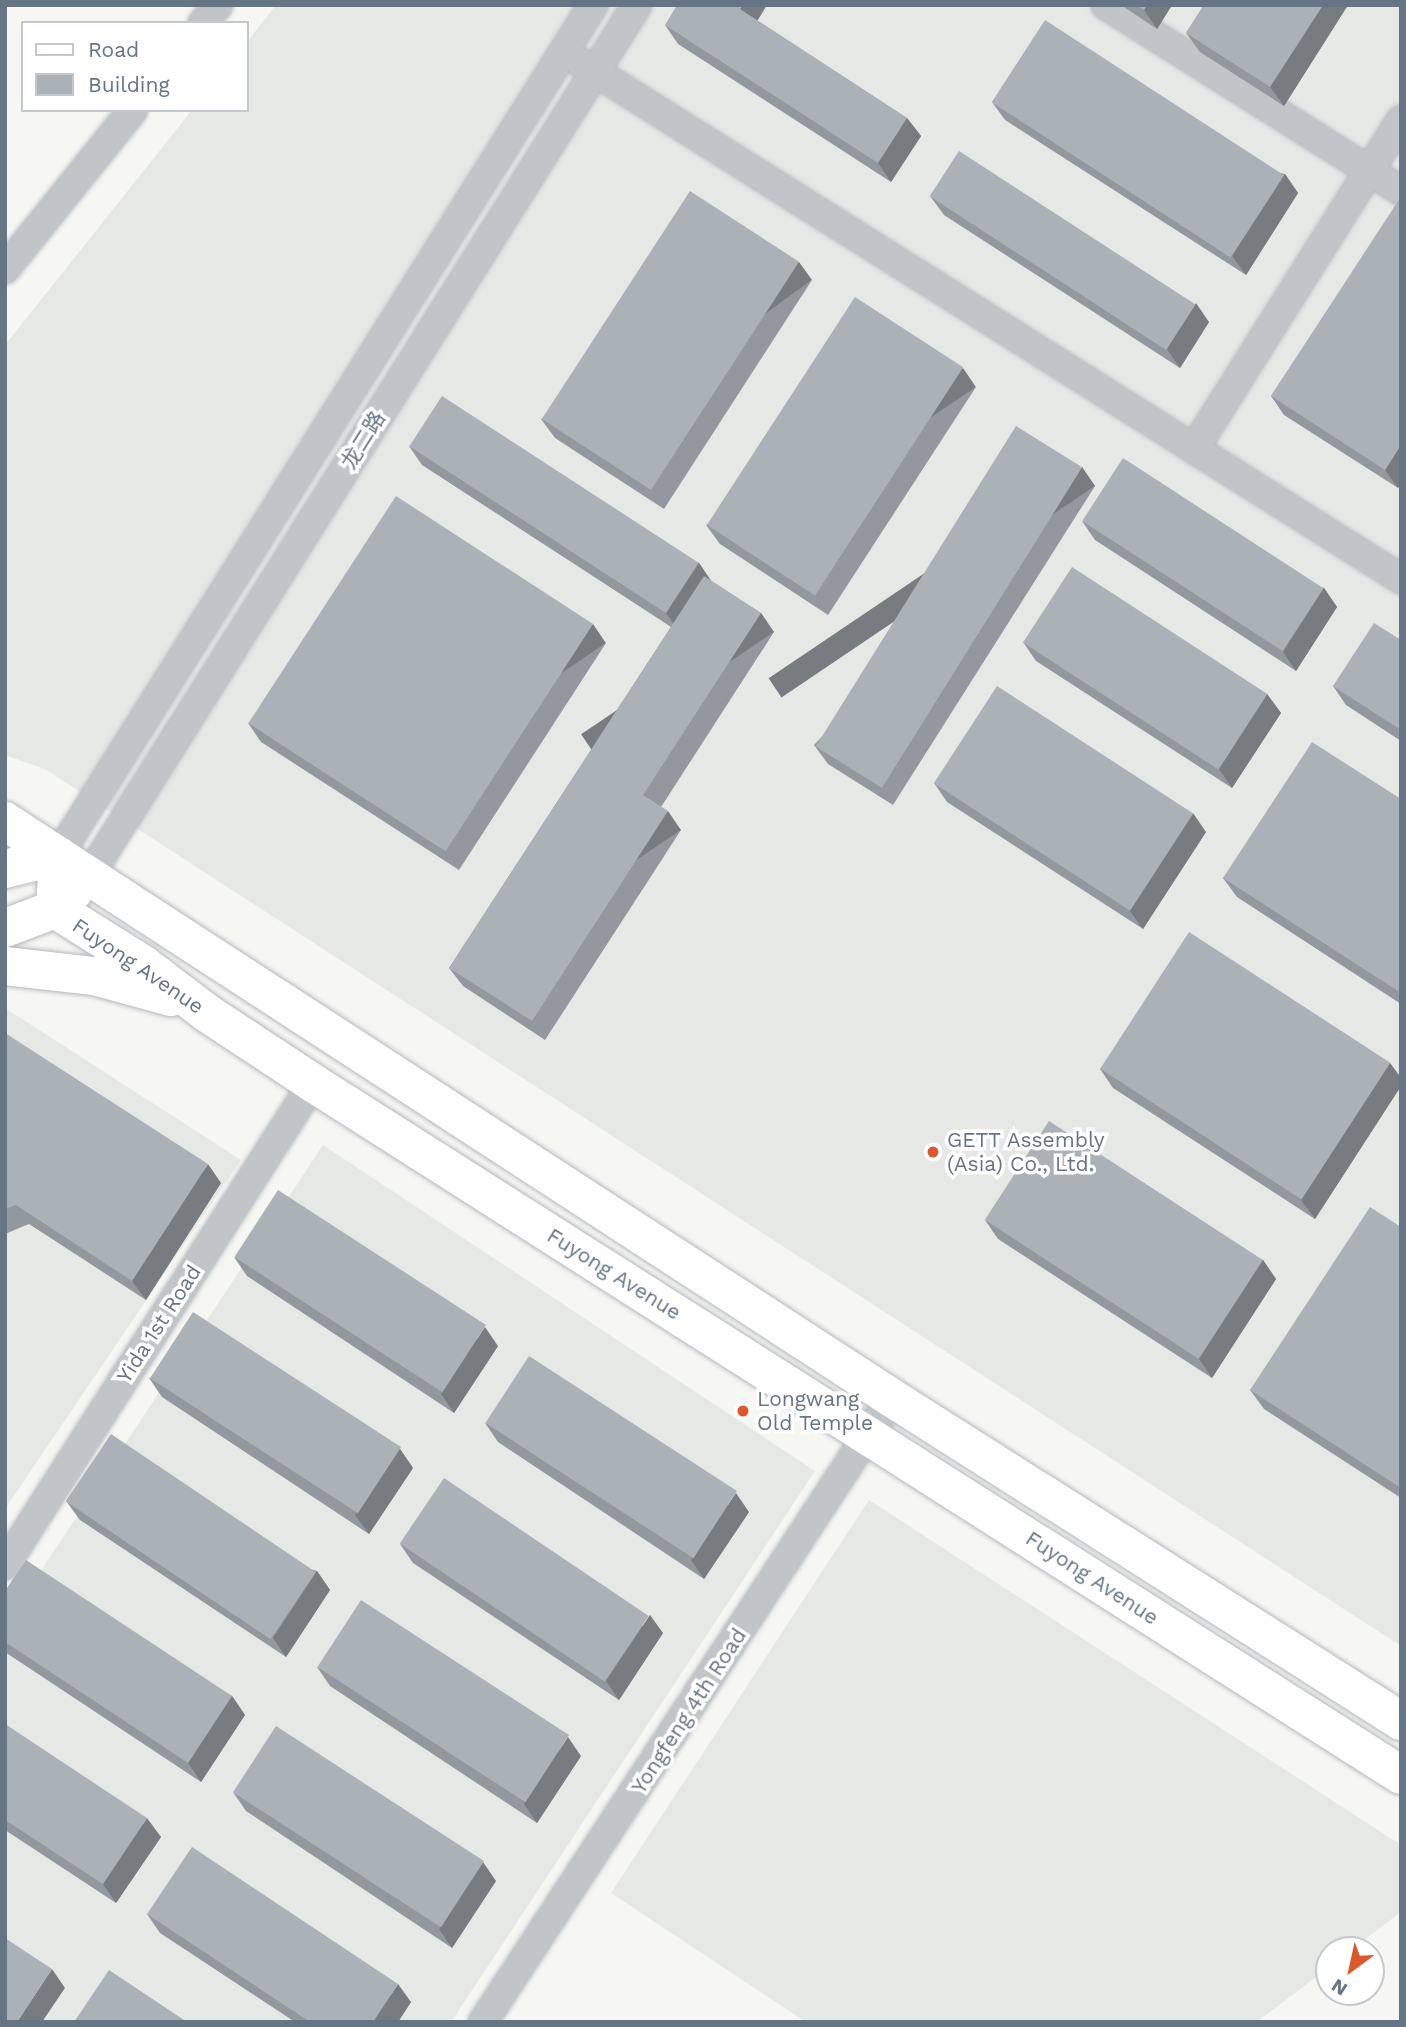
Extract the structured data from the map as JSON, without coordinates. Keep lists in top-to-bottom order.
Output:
{
  "streets": {
    "main road": ["Fuyong Avenue"],
    "street": ["龙二路", "Yida 1st Road", "Yongfeng 4th Road"]
  },
  "crossings": [
    ["龙二路", "Fuyong Avenue"],
    ["Fuyong Avenue", "Yida 1st Road"],
    ["Fuyong Avenue", "Yongfeng 4th Road"]
  ],
  "places": ["GETT Assembly (Asia) Co., Ltd.", "Longwang Old Temple"],
  "legend": ["Road", "Building"],
  "north": "bottom left"
}
